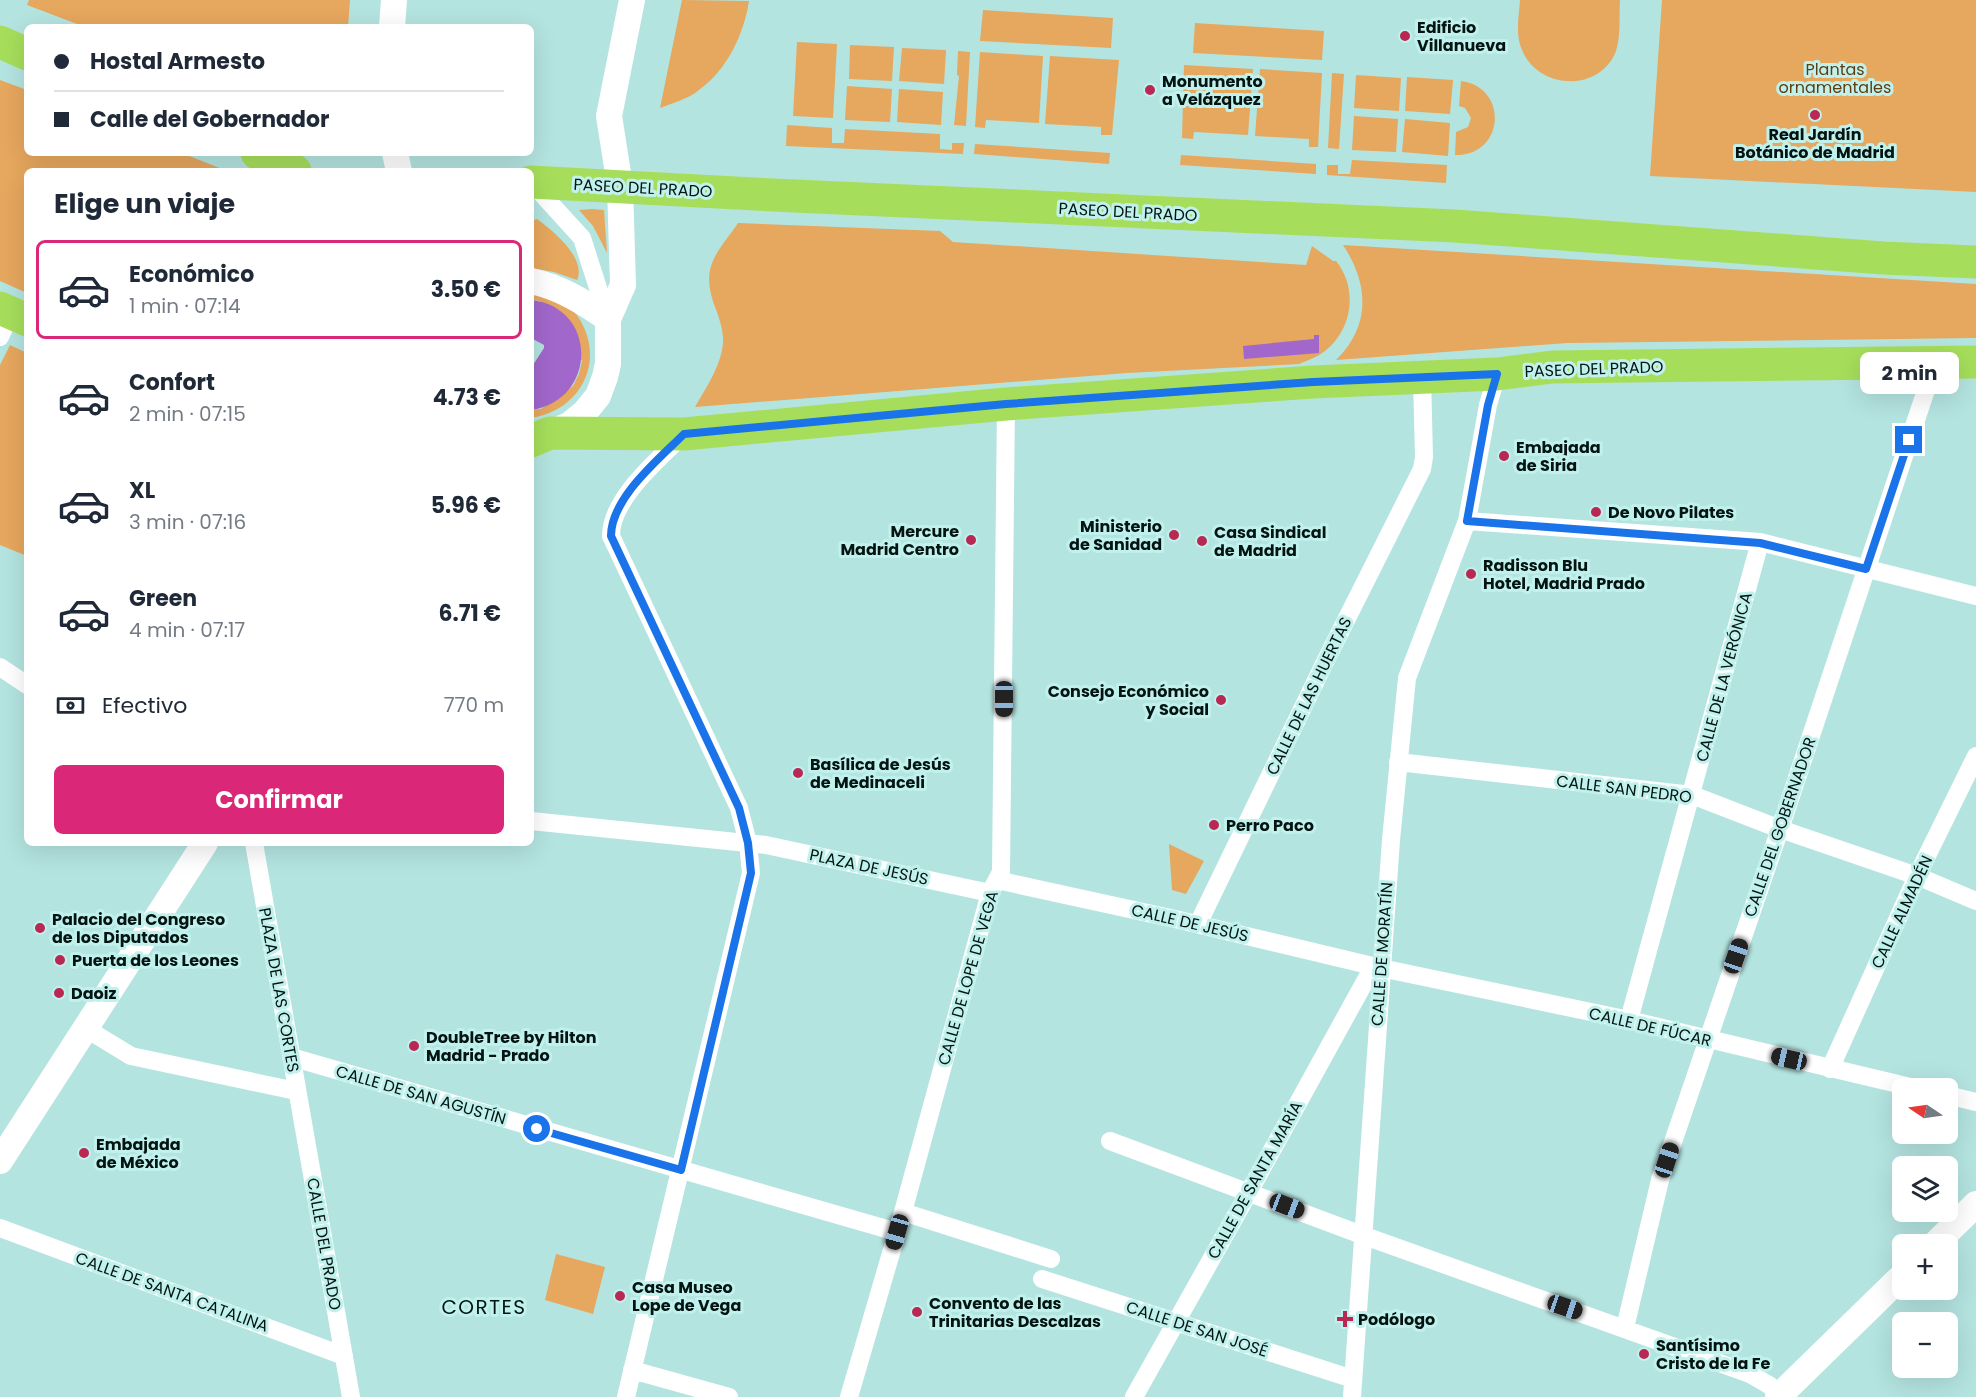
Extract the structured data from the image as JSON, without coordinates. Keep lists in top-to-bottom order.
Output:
{
  "streets": {
    "highway": ["PASEO DEL PRADO"],
    "street": [
      "CALLE DE LA VERÓNICA",
      "CALLE DE LAS HUERTAS",
      "CALLE SAN PEDRO",
      "CALLE DEL GOBERNADOR",
      "PLAZA DE JESÚS",
      "CALLE ALMADÉN",
      "CALLE DE JESÚS",
      "CALLE DE MORATÍN",
      "CALLE DE LOPE DE VEGA",
      "PLAZA DE LAS CORTES",
      "CALLE DE FÚCAR",
      "CALLE DE SAN AGUSTÍN",
      "CALLE DE SANTA MARÍA",
      "CALLE DEL PRADO",
      "CALLE DE SANTA CATALINA",
      "CALLE DE SAN JOSÉ"
    ]
  },
  "crossings": [
    ["PASEO DEL PRADO", "CALLE DE LAS HUERTAS"],
    ["PASEO DEL PRADO", "CALLE DEL GOBERNADOR"],
    ["PASEO DEL PRADO", "CALLE DE MORATÍN"],
    ["PASEO DEL PRADO", "CALLE DE LOPE DE VEGA"],
    ["CALLE DE LA VERÓNICA", "CALLE SAN PEDRO"],
    ["CALLE DE LA VERÓNICA", "CALLE DE FÚCAR"],
    ["CALLE DE LAS HUERTAS", "CALLE DE JESÚS"],
    ["CALLE SAN PEDRO", "CALLE DEL GOBERNADOR"],
    ["CALLE SAN PEDRO", "CALLE ALMADÉN"],
    ["CALLE SAN PEDRO", "CALLE DE MORATÍN"],
    ["CALLE DEL GOBERNADOR", "CALLE DE FÚCAR"],
    ["PLAZA DE JESÚS", "CALLE DE JESÚS"],
    ["PLAZA DE JESÚS", "CALLE DE LOPE DE VEGA"],
    ["CALLE ALMADÉN", "CALLE DE FÚCAR"],
    ["CALLE DE JESÚS", "CALLE DE MORATÍN"],
    ["CALLE DE JESÚS", "CALLE DE LOPE DE VEGA"],
    ["CALLE DE JESÚS", "CALLE DE FÚCAR"],
    ["CALLE DE JESÚS", "CALLE DE SANTA MARÍA"],
    ["CALLE DE MORATÍN", "CALLE DE FÚCAR"],
    ["CALLE DE MORATÍN", "CALLE DE SANTA MARÍA"],
    ["CALLE DE MORATÍN", "CALLE DE SAN JOSÉ"],
    ["CALLE DE LOPE DE VEGA", "CALLE DE SAN AGUSTÍN"],
    ["PLAZA DE LAS CORTES", "CALLE DE SAN AGUSTÍN"],
    ["PLAZA DE LAS CORTES", "CALLE DEL PRADO"],
    ["CALLE DE FÚCAR", "CALLE DE SANTA MARÍA"],
    ["CALLE DE SANTA MARÍA", "CALLE DE SAN JOSÉ"],
    ["CALLE DEL PRADO", "CALLE DE SANTA CATALINA"]
  ],
  "districts": ["CORTES"],
  "parks": ["Plantas ornamentales"],
  "places": {
    "other": [
      "Edificio Villanueva",
      "Monumento a Velázquez",
      "Real Jardín Botánico de Madrid",
      "Embajada de Siria",
      "De Novo Pilates",
      "Ministerio de Sanidad",
      "Mercure Madrid Centro",
      "Casa Sindical de Madrid",
      "Radisson Blu Hotel, Madrid Prado",
      "Consejo Económico y Social",
      "Basílica de Jesús de Medinaceli",
      "Perro Paco",
      "Palacio del Congreso de los Diputados",
      "Puerta de los Leones",
      "Daoiz",
      "DoubleTree by Hilton Madrid - Prado",
      "Embajada de México",
      "Casa Museo Lope de Vega",
      "Convento de las Trinitarias Descalzas",
      "Santísimo Cristo de la Fe"
    ],
    "health": ["Podólogo"]
  },
  "north": "left",
  "page": {
    "banner": ["Hostal Armesto", "Calle del Gobernador"],
    "heading": "Elige un viaje",
    "list": [
      {
        "name": "Económico",
        "note": "1 min · 07:14",
        "value": "3.50 €"
      },
      {
        "name": "Confort",
        "note": "2 min · 07:15",
        "value": "4.73 €"
      },
      {
        "name": "XL",
        "note": "3 min · 07:16",
        "value": "5.96 €"
      },
      {
        "name": "Green",
        "note": "4 min · 07:17",
        "value": "6.71 €"
      }
    ],
    "bubble": "2 min",
    "pay": ["Efectivo", "770 m"],
    "buttons": "Confirmar",
    "map_buttons": ["+", "−"]
  }
}
